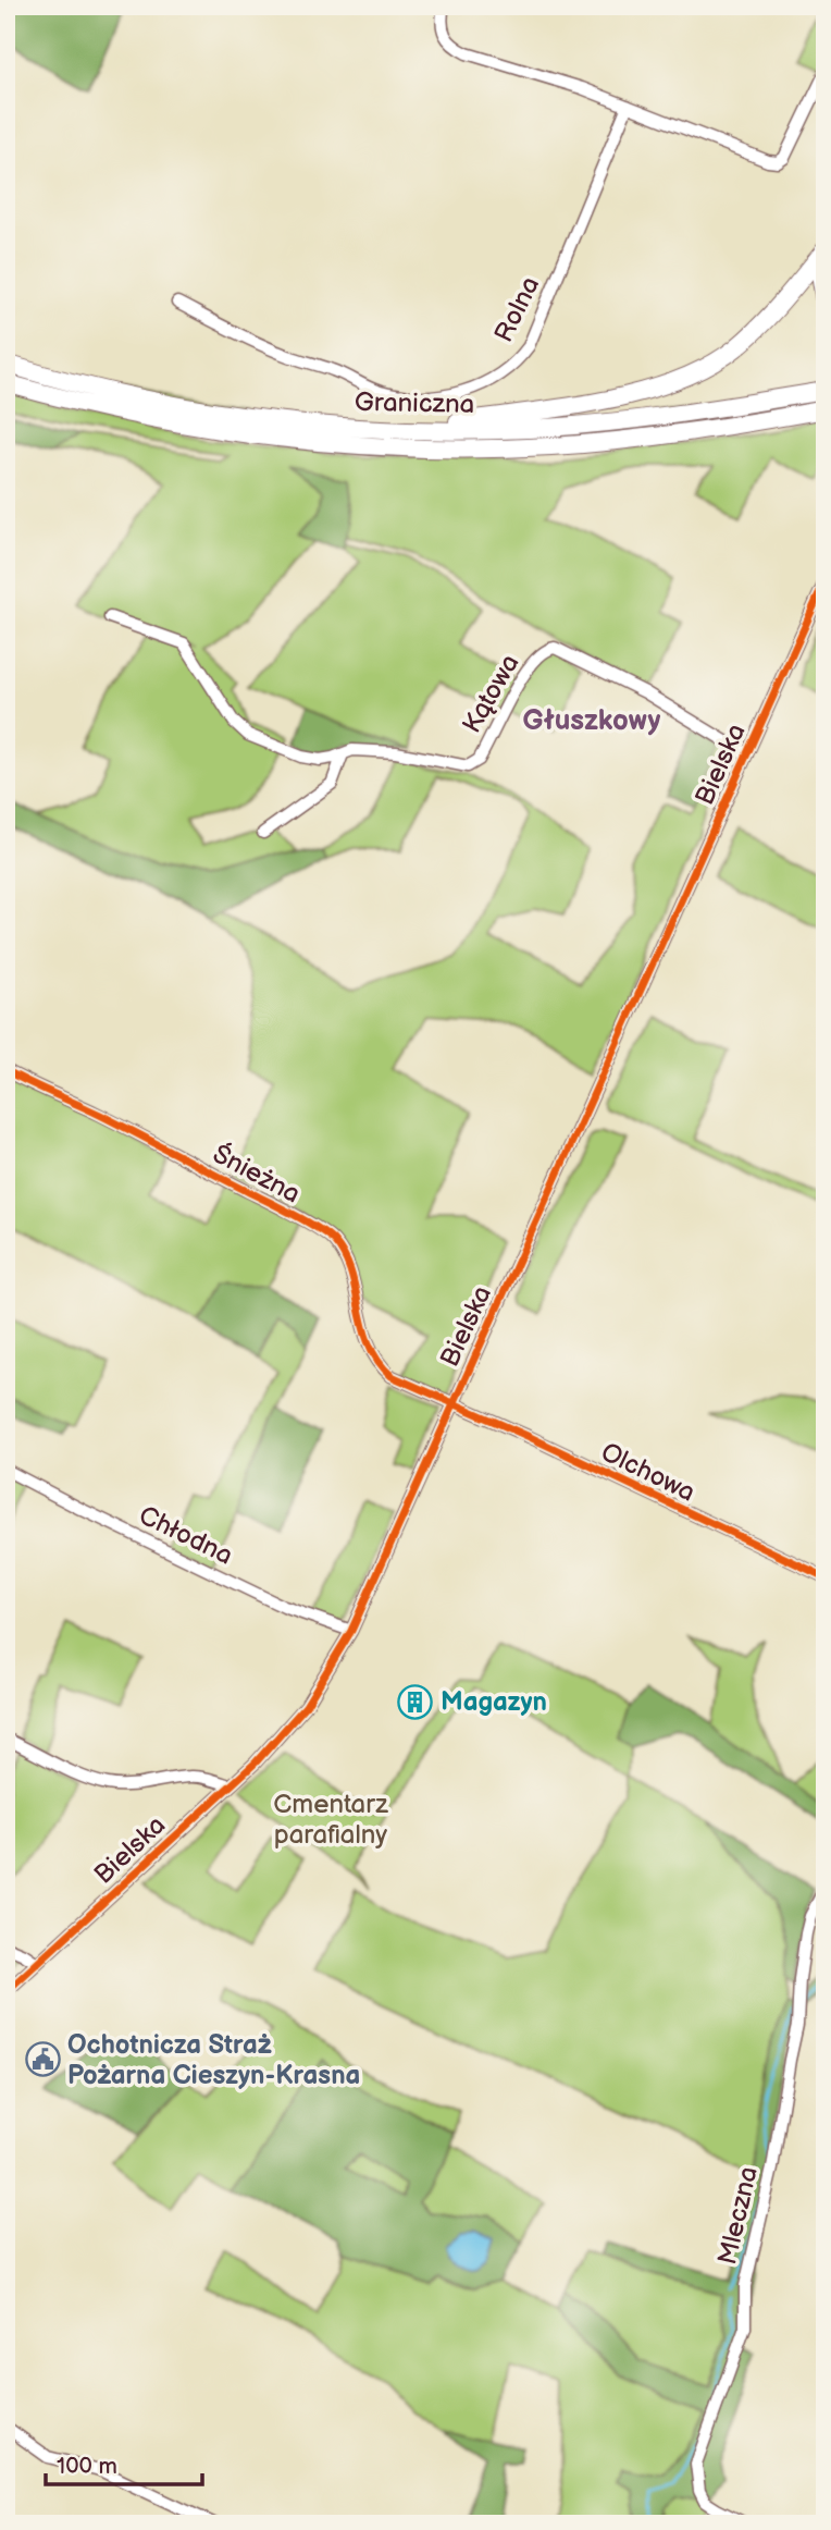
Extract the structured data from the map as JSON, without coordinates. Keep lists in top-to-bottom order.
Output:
{
  "streets": {
    "highway": ["Graniczna"],
    "street": [
      "Rolna",
      "Kątowa",
      "Bielska",
      "Śnieżna",
      "Olchowa",
      "Chłodna",
      "Mleczna"
    ]
  },
  "crossings": [
    ["Kątowa", "Bielska"],
    ["Bielska", "Śnieżna"],
    ["Bielska", "Olchowa"],
    ["Bielska", "Chłodna"],
    ["Śnieżna", "Olchowa"]
  ],
  "districts": ["Głuszkowy"],
  "parks": ["Cmentarz parafialny"],
  "places": {
    "building": ["Magazyn"],
    "public building": ["Ochotnicza Straż Pożarna Cieszyn-Krasna"]
  },
  "scale_bar": "100 m"
}
